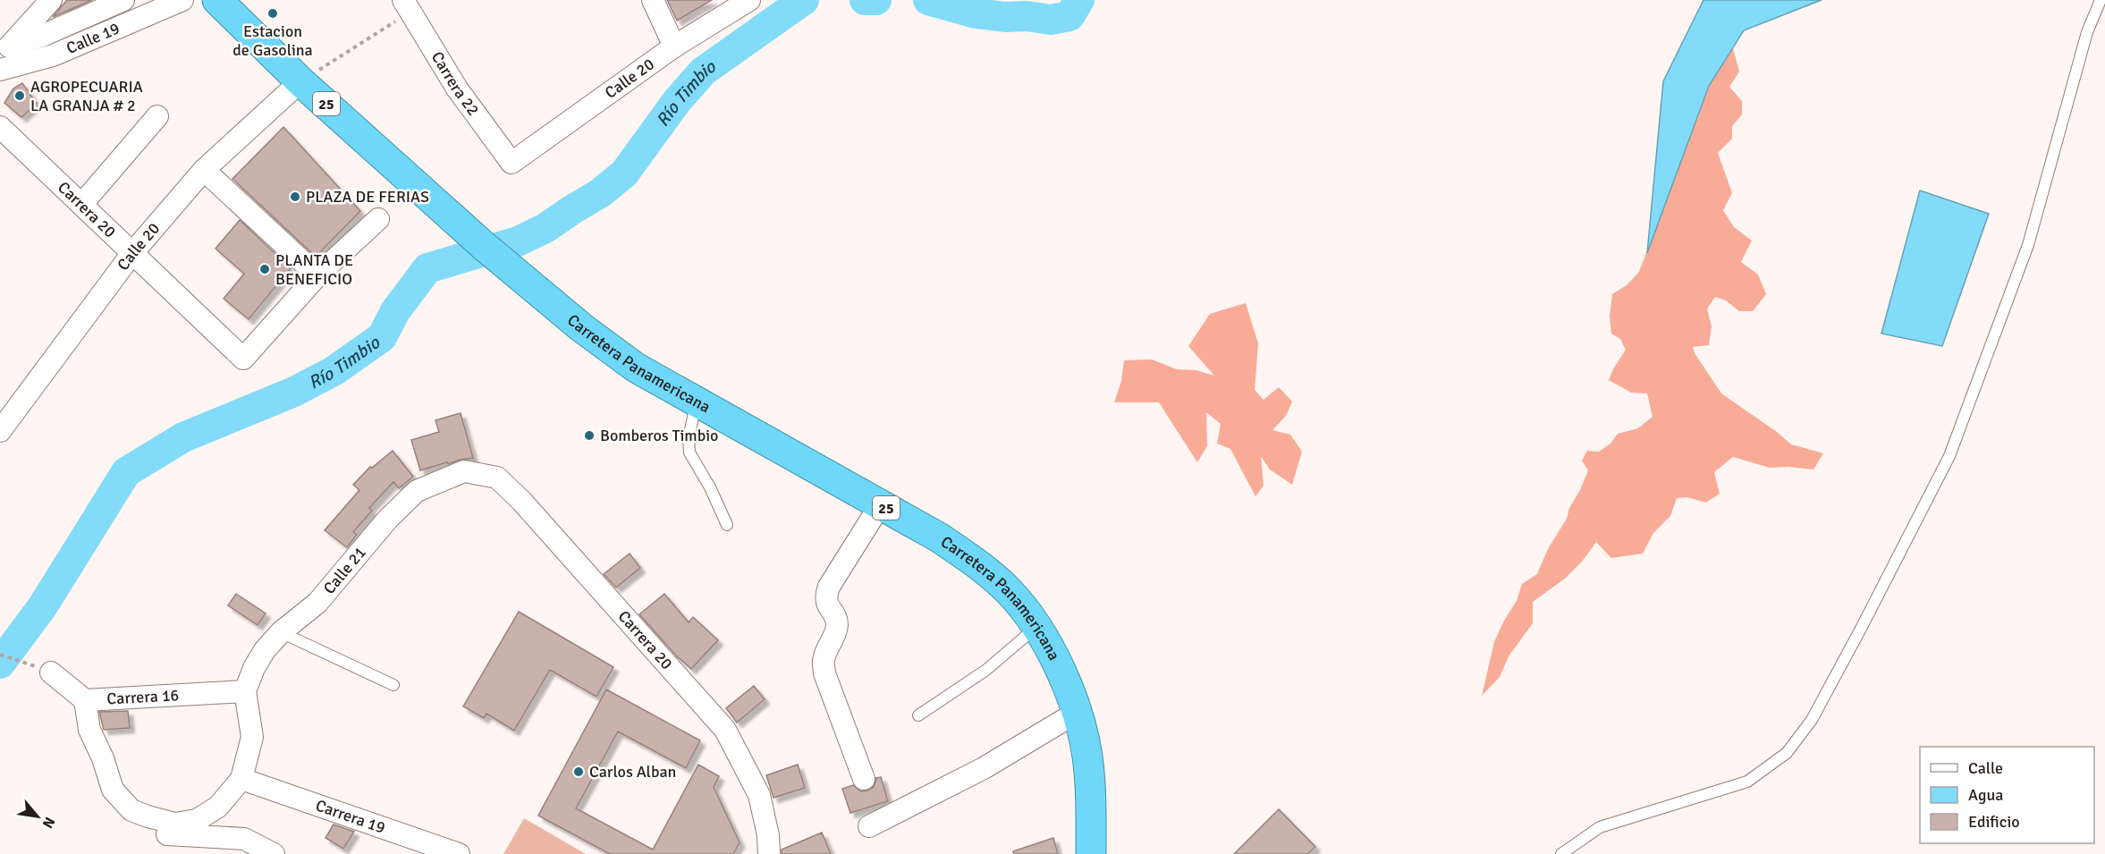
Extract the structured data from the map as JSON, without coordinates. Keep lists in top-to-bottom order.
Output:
{
  "streets": {
    "highway": ["25", "Carretera Panamericana"],
    "street": [
      "Calle 19",
      "Calle 20",
      "Carrera 22",
      "Carrera 20",
      "Calle 21",
      "Carrera 16",
      "Carrera 19"
    ]
  },
  "crossings": [
    ["Calle 20", "Carrera 22"],
    ["Calle 20", "Carrera 20"],
    ["Calle 20", "Carretera Panamericana"],
    ["Carrera 20", "Calle 21"],
    ["Calle 21", "Carrera 16"]
  ],
  "water": ["Río Timbio"],
  "places": [
    "Estacion de Gasolina",
    "AGROPECUARIA LA GRANJA # 2",
    "PLAZA DE FERIAS",
    "PLANTA DE BENEFICIO",
    "Bomberos Timbio",
    "Carlos Alban"
  ],
  "legend": ["Calle", "Agua", "Edificio"],
  "north": "bottom right"
}
